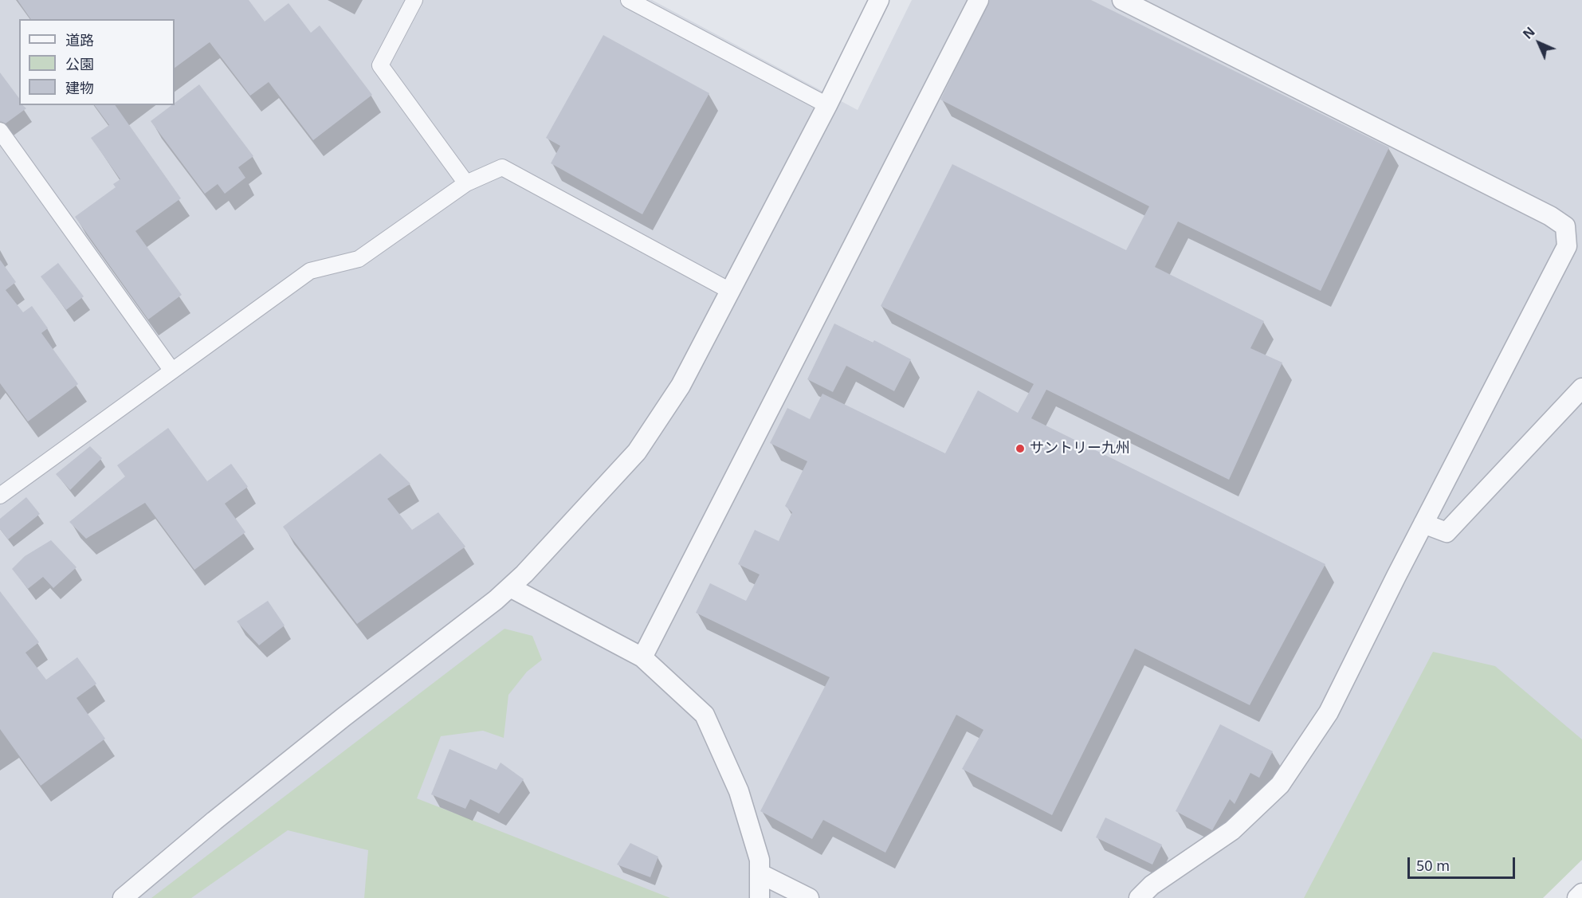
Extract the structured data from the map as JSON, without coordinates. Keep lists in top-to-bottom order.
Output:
{
  "places": ["サントリー九州"],
  "legend": ["道路", "公園", "建物"],
  "scale_bar": "50 m",
  "north": "top left"
}
